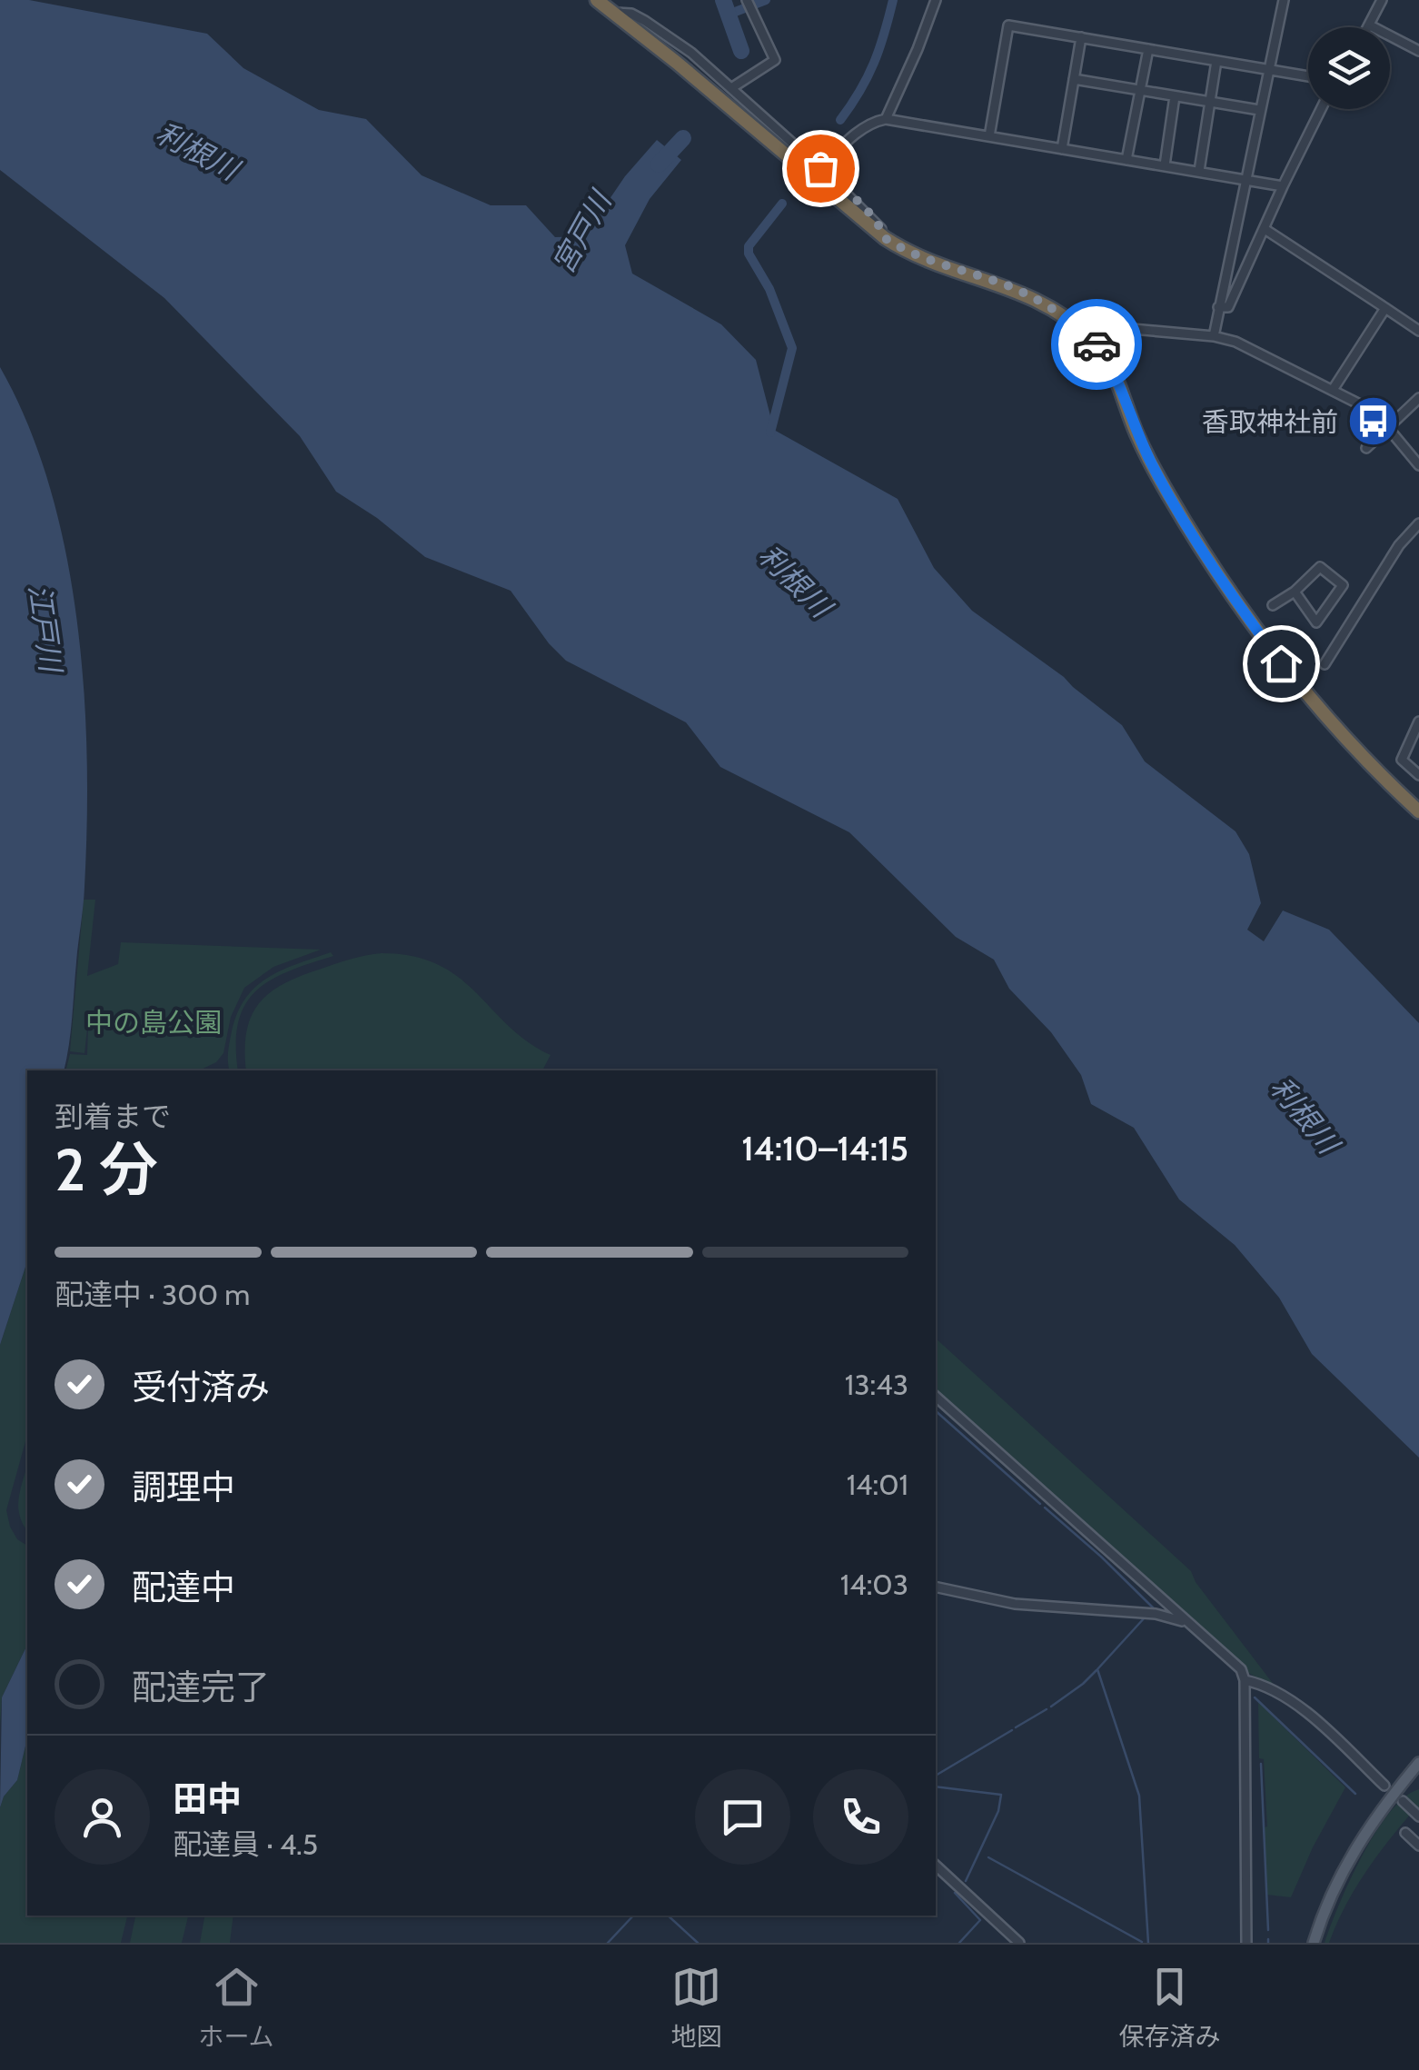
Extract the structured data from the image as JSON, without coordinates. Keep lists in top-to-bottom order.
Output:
{
  "water": ["利根川", "宮戸川", "江戸川"],
  "parks": ["中の島公園"],
  "places": {
    "bus stop": ["香取神社前"]
  },
  "page": {
    "heading": ["2 分", "到着まで", "14:10–14:15"],
    "panel": ["田中", "配達員 · 4.5"],
    "bar": "配達中 · 300 m",
    "list": [
      ["受付済み", "13:43"],
      ["調理中", "14:01"],
      ["配達中", "14:03"],
      "配達完了"
    ],
    "tabs": ["ホーム", "地図", "保存済み"]
  }
}
